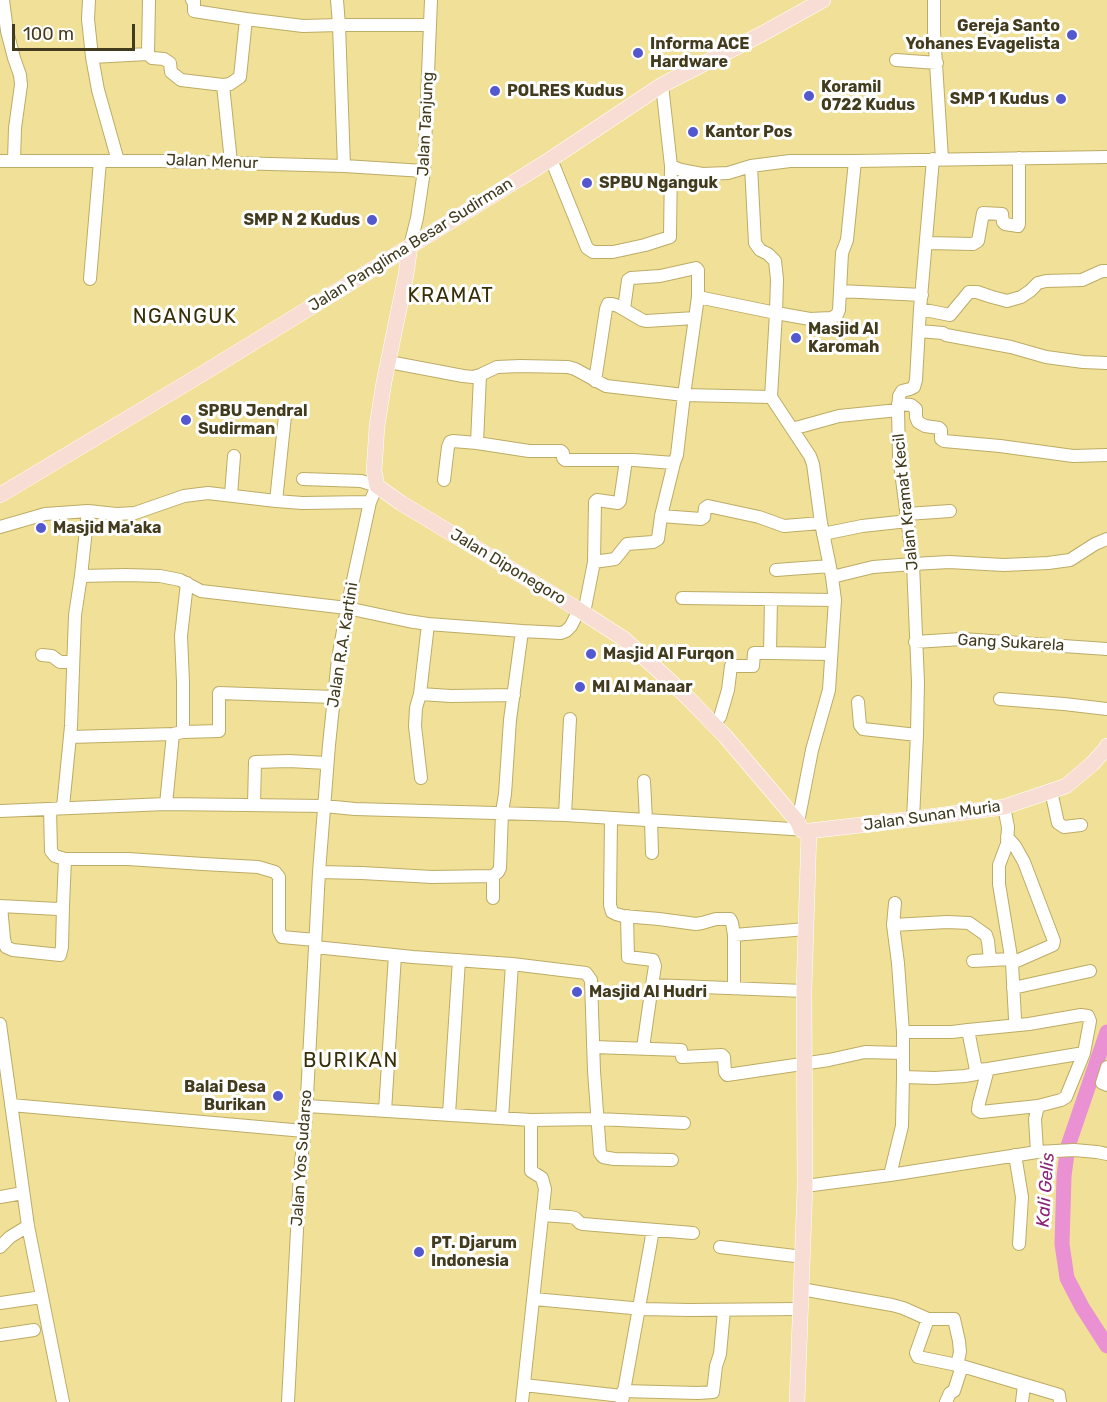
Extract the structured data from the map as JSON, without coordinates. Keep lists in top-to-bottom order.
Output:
{
  "streets": {
    "main road": ["Jalan Panglima Besar Sudirman", "Jalan Diponegoro", "Jalan Sunan Muria"],
    "street": [
      "Jalan Tanjung",
      "Jalan Menur",
      "Jalan Kramat Kecil",
      "Gang Sukarela",
      "Jalan R.A. Kartini",
      "Jalan Yos Sudarso"
    ]
  },
  "crossings": [
    ["Jalan Tanjung", "Jalan Menur"],
    ["Jalan Tanjung", "Jalan Panglima Besar Sudirman"],
    ["Jalan Kramat Kecil", "Gang Sukarela"],
    ["Jalan Kramat Kecil", "Jalan Sunan Muria"],
    ["Jalan Diponegoro", "Jalan R.A. Kartini"],
    ["Jalan Diponegoro", "Jalan Sunan Muria"],
    ["Jalan R.A. Kartini", "Jalan Yos Sudarso"]
  ],
  "districts": ["KRAMAT", "NGANGUK", "BURIKAN"],
  "water": ["Kali Gelis"],
  "places": [
    "Gereja Santo Yohanes Evagelista",
    "Informa ACE Hardware",
    "POLRES Kudus",
    "Koramil 0722 Kudus",
    "SMP 1 Kudus",
    "Kantor Pos",
    "SPBU Nganguk",
    "SMP N 2 Kudus",
    "Masjid Al Karomah",
    "SPBU Jendral Sudirman",
    "Masjid Ma'aka",
    "Masjid Al Furqon",
    "MI Al Manaar",
    "Masjid Al Hudri",
    "Balai Desa Burikan",
    "PT. Djarum Indonesia"
  ],
  "scale_bar": "100 m"
}
